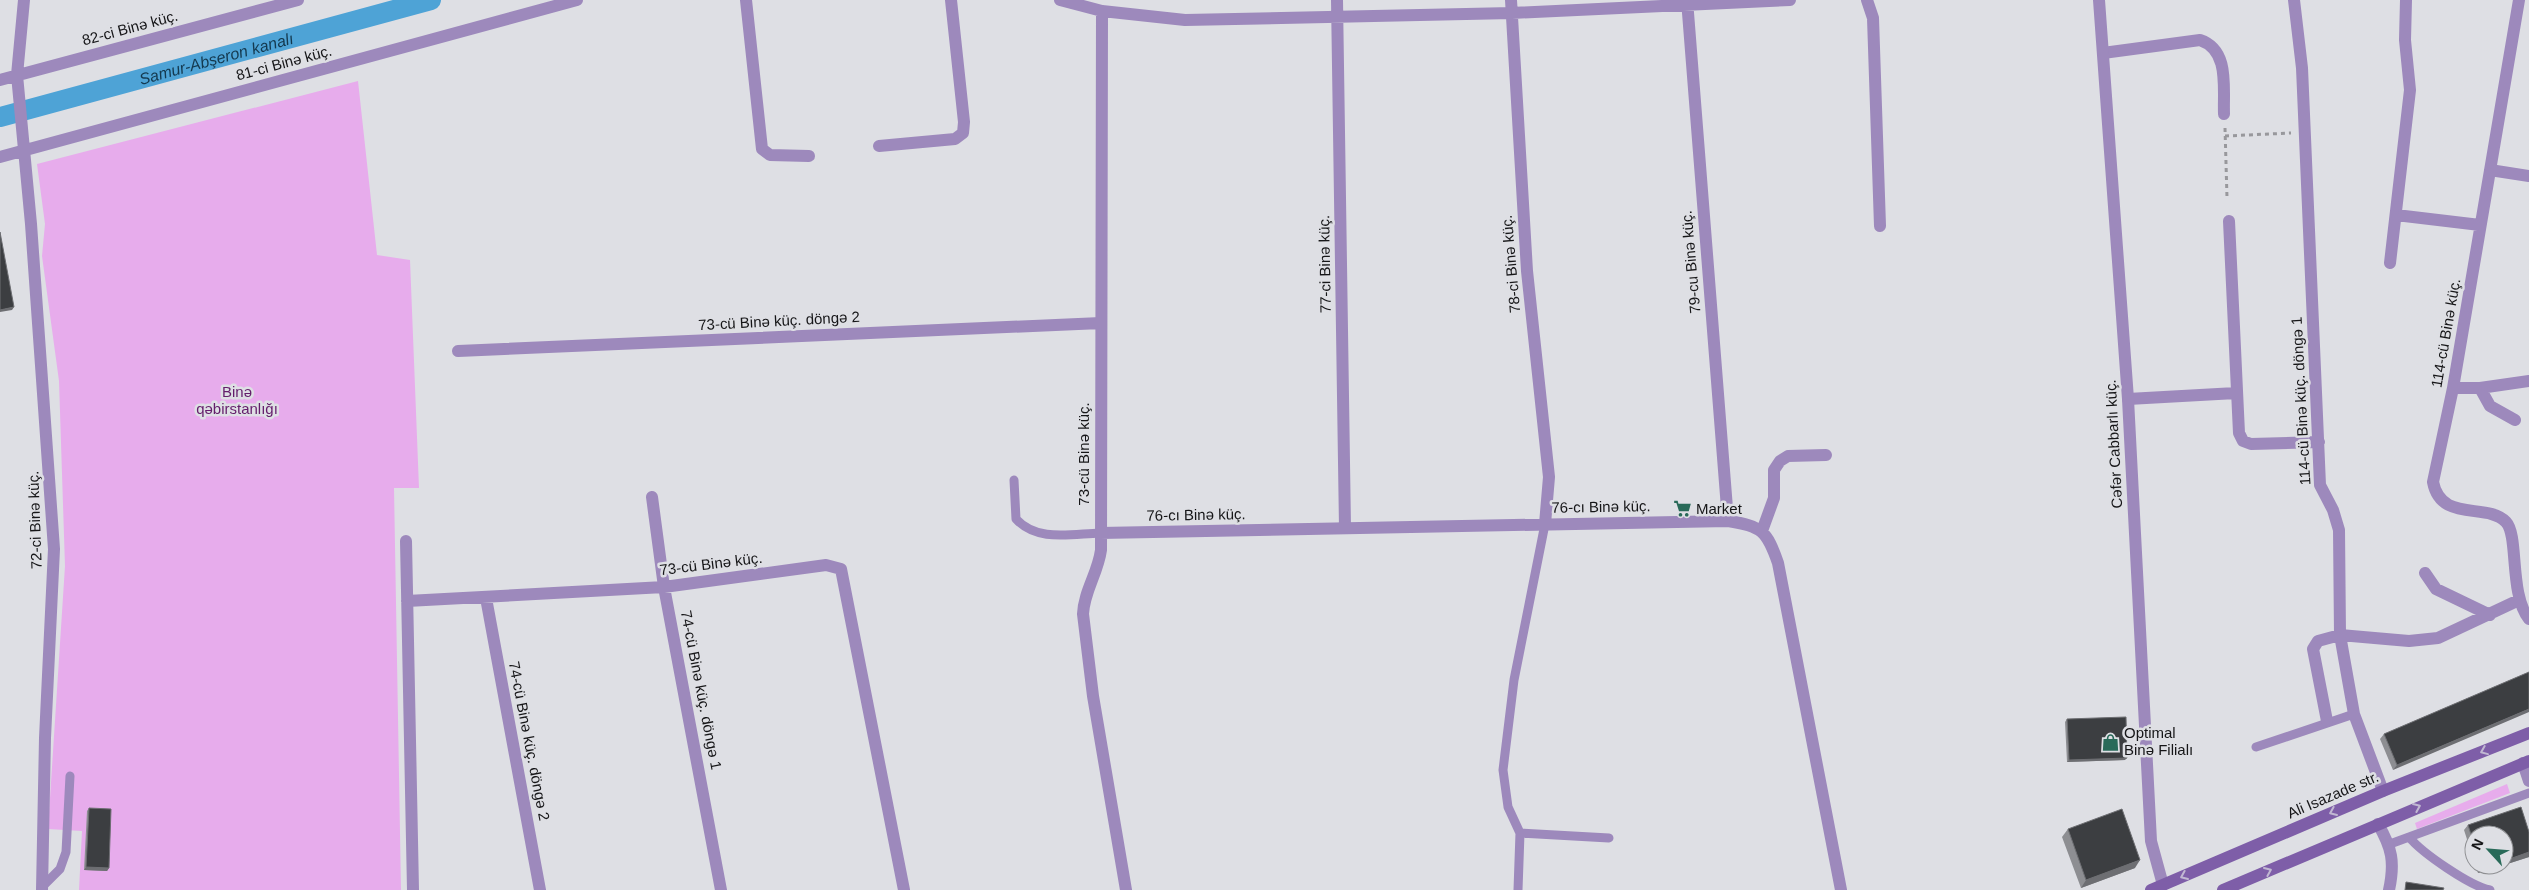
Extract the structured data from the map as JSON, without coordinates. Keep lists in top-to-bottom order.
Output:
{
  "streets": {
    "main road": ["Ali Isazade str."],
    "street": [
      "82-ci Binə küç.",
      "81-ci Binə küç.",
      "79-cu Binə küç.",
      "77-ci Binə küç.",
      "78-ci Binə küç.",
      "73-cü Binə küç. döngə 2",
      "114-cü Binə küç.",
      "114-cü Binə küç. döngə 1",
      "Cəfər Cabbarlı küç.",
      "73-cü Binə küç.",
      "76-cı Binə küç.",
      "72-ci Binə küç.",
      "74-cü Binə küç. döngə 1",
      "74-cü Binə küç. döngə 2"
    ]
  },
  "crossings": [
    ["82-ci Binə küç.", "72-ci Binə küç."],
    ["81-ci Binə küç.", "72-ci Binə küç."],
    ["79-cu Binə küç.", "76-cı Binə küç."],
    ["77-ci Binə küç.", "76-cı Binə küç."],
    ["78-ci Binə küç.", "76-cı Binə küç."],
    ["73-cü Binə küç. döngə 2", "73-cü Binə küç."],
    ["114-cü Binə küç. döngə 1", "Ali Isazade str."],
    ["Cəfər Cabbarlı küç.", "Ali Isazade str."],
    ["73-cü Binə küç.", "76-cı Binə küç."],
    ["73-cü Binə küç.", "74-cü Binə küç. döngə 1"],
    ["73-cü Binə küç.", "74-cü Binə küç. döngə 2"]
  ],
  "water": ["Samur-Abşeron kanalı"],
  "parks": ["Binə qəbirstanlığı"],
  "places": {
    "supermarket": ["Market"],
    "shop": ["Optimal Binə Filialı"]
  },
  "north": "top left"
}
